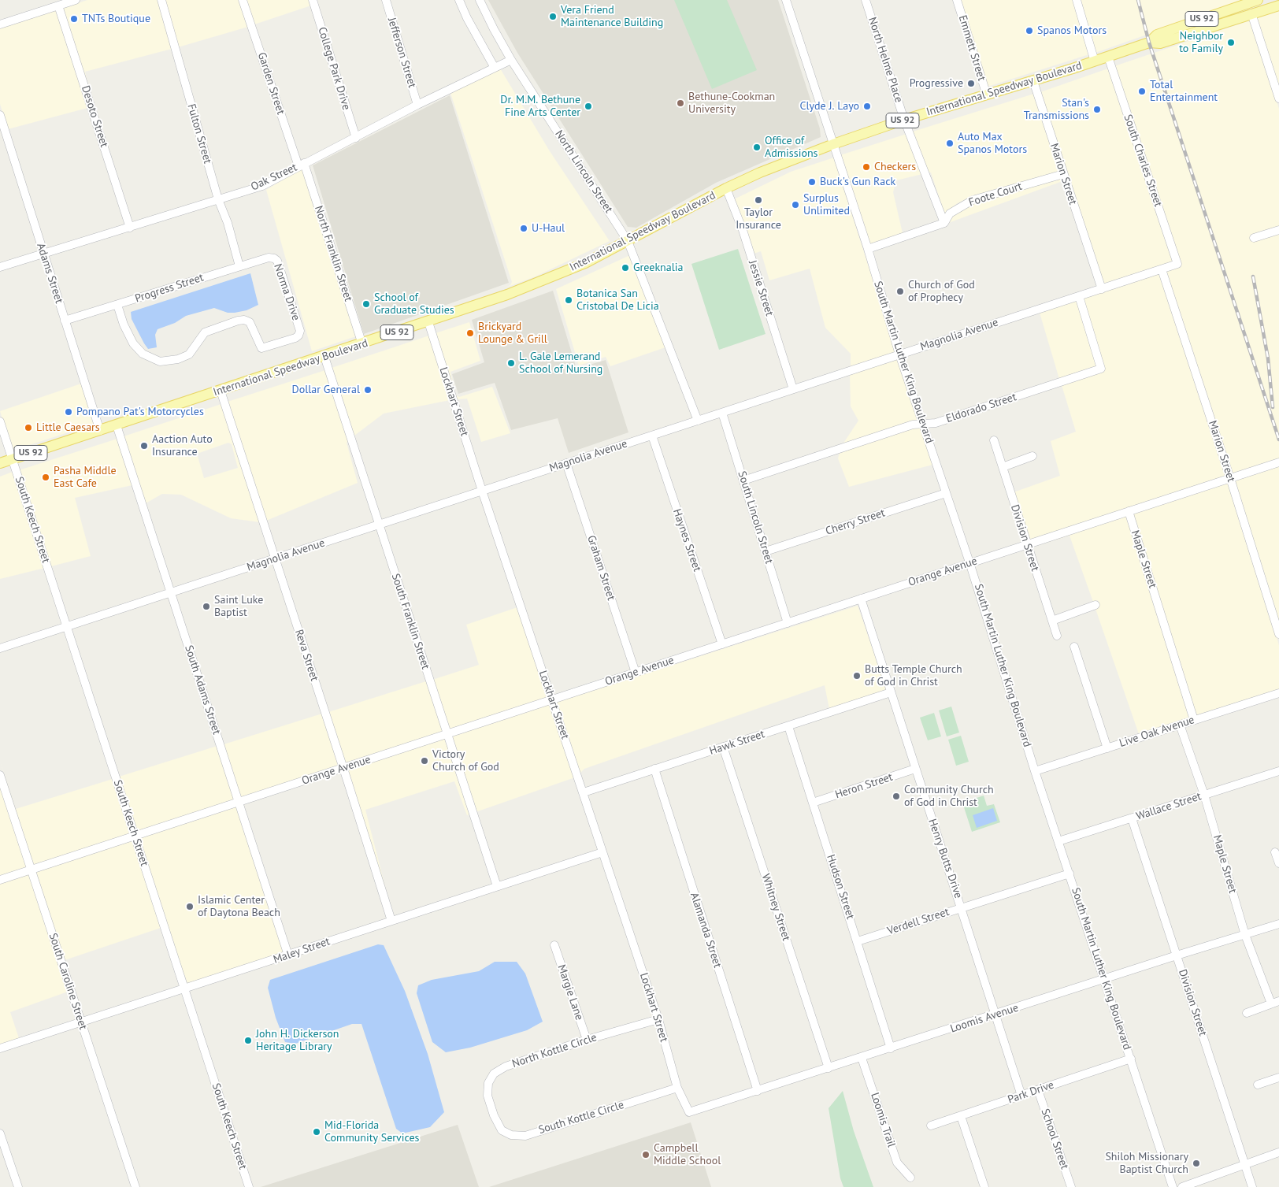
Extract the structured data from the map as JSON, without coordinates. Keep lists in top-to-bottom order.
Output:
{
  "streets": {
    "main road": ["US 92", "International Speedway Boulevard"],
    "street": [
      "Emmett Street",
      "Jefferson Street",
      "North Helme Place",
      "College Park Drive",
      "Garden Street",
      "Desoto Street",
      "Fulton Street",
      "South Charles Street",
      "North Lincoln Street",
      "Marion Street",
      "Oak Street",
      "Foote Court",
      "North Franklin Street",
      "Adams Street",
      "Progress Street",
      "Jessie Street",
      "Norma Drive",
      "Magnolia Avenue",
      "South Martin Luther King Boulevard",
      "Lockhart Street",
      "Eldorado Street",
      "South Lincoln Street",
      "South Keech Street",
      "Cherry Street",
      "Division Street",
      "Haynes Street",
      "Maple Street",
      "Graham Street",
      "Orange Avenue",
      "South Franklin Street",
      "Reva Street",
      "South Adams Street",
      "Live Oak Avenue",
      "Hawk Street",
      "Heron Street",
      "Wallace Street",
      "Henry Butts Drive",
      "Hudson Street",
      "Whitney Street",
      "Verdell Street",
      "Alamanda Street",
      "Maley Street",
      "South Caroline Street",
      "Margie Lane",
      "Loomis Avenue",
      "North Kottle Circle",
      "Park Drive",
      "South Kottle Circle",
      "Loomis Trail",
      "School Street"
    ]
  },
  "crossings": [
    ["Emmett Street", "International Speedway Boulevard"],
    ["Jefferson Street", "Oak Street"],
    ["North Helme Place", "International Speedway Boulevard"],
    ["North Helme Place", "Foote Court"],
    ["College Park Drive", "Oak Street"],
    ["Garden Street", "Oak Street"],
    ["Garden Street", "North Franklin Street"],
    ["International Speedway Boulevard", "South Charles Street"],
    ["International Speedway Boulevard", "North Lincoln Street"],
    ["International Speedway Boulevard", "Marion Street"],
    ["International Speedway Boulevard", "North Franklin Street"],
    ["International Speedway Boulevard", "Adams Street"],
    ["International Speedway Boulevard", "Jessie Street"],
    ["International Speedway Boulevard", "South Martin Luther King Boulevard"],
    ["International Speedway Boulevard", "Lockhart Street"],
    ["International Speedway Boulevard", "South Keech Street"],
    ["International Speedway Boulevard", "South Franklin Street"],
    ["International Speedway Boulevard", "Reva Street"],
    ["International Speedway Boulevard", "South Adams Street"],
    ["Desoto Street", "Oak Street"],
    ["Fulton Street", "Oak Street"],
    ["Fulton Street", "Progress Street"],
    ["South Charles Street", "Magnolia Avenue"],
    ["North Lincoln Street", "Oak Street"],
    ["Marion Street", "Foote Court"],
    ["Marion Street", "Magnolia Avenue"],
    ["Marion Street", "Orange Avenue"],
    ["Oak Street", "North Franklin Street"],
    ["Oak Street", "Adams Street"],
    ["Foote Court", "South Martin Luther King Boulevard"],
    ["Adams Street", "Progress Street"],
    ["Progress Street", "Norma Drive"],
    ["Jessie Street", "Magnolia Avenue"],
    ["Magnolia Avenue", "South Martin Luther King Boulevard"],
    ["Magnolia Avenue", "Lockhart Street"],
    ["Magnolia Avenue", "Eldorado Street"],
    ["Magnolia Avenue", "South Lincoln Street"],
    ["Magnolia Avenue", "South Keech Street"],
    ["Magnolia Avenue", "Haynes Street"],
    ["Magnolia Avenue", "Graham Street"],
    ["Magnolia Avenue", "South Franklin Street"],
    ["Magnolia Avenue", "Reva Street"],
    ["Magnolia Avenue", "South Adams Street"],
    ["South Martin Luther King Boulevard", "Eldorado Street"],
    ["South Martin Luther King Boulevard", "Cherry Street"],
    ["South Martin Luther King Boulevard", "Orange Avenue"],
    ["South Martin Luther King Boulevard", "Live Oak Avenue"],
    ["South Martin Luther King Boulevard", "Wallace Street"],
    ["South Martin Luther King Boulevard", "Verdell Street"],
    ["South Martin Luther King Boulevard", "Loomis Avenue"],
    ["South Martin Luther King Boulevard", "Park Drive"],
    ["Lockhart Street", "Orange Avenue"],
    ["Lockhart Street", "Hawk Street"],
    ["Lockhart Street", "Maley Street"],
    ["Lockhart Street", "Loomis Avenue"],
    ["Lockhart Street", "North Kottle Circle"],
    ["Lockhart Street", "South Kottle Circle"],
    ["Eldorado Street", "South Lincoln Street"],
    ["South Lincoln Street", "Cherry Street"],
    ["South Lincoln Street", "Orange Avenue"],
    ["South Keech Street", "Orange Avenue"],
    ["South Keech Street", "Maley Street"],
    ["Division Street", "Orange Avenue"],
    ["Division Street", "Wallace Street"],
    ["Division Street", "Loomis Avenue"],
    ["Haynes Street", "Orange Avenue"],
    ["Maple Street", "Orange Avenue"],
    ["Maple Street", "Live Oak Avenue"],
    ["Maple Street", "Wallace Street"],
    ["Maple Street", "Loomis Avenue"],
    ["Graham Street", "Orange Avenue"],
    ["Orange Avenue", "South Franklin Street"],
    ["Orange Avenue", "Reva Street"],
    ["Orange Avenue", "South Adams Street"],
    ["Orange Avenue", "Henry Butts Drive"],
    ["Orange Avenue", "South Caroline Street"],
    ["South Franklin Street", "Maley Street"],
    ["Reva Street", "Maley Street"],
    ["South Adams Street", "Maley Street"],
    ["Hawk Street", "Henry Butts Drive"],
    ["Hawk Street", "Hudson Street"],
    ["Hawk Street", "Whitney Street"],
    ["Hawk Street", "Alamanda Street"],
    ["Heron Street", "Henry Butts Drive"],
    ["Heron Street", "Hudson Street"],
    ["Henry Butts Drive", "Verdell Street"],
    ["Henry Butts Drive", "Loomis Avenue"],
    ["Henry Butts Drive", "Park Drive"],
    ["Hudson Street", "Verdell Street"],
    ["Hudson Street", "Loomis Avenue"],
    ["Whitney Street", "Loomis Avenue"],
    ["Alamanda Street", "Loomis Avenue"],
    ["Maley Street", "South Caroline Street"],
    ["Margie Lane", "North Kottle Circle"],
    ["Loomis Avenue", "Loomis Trail"],
    ["North Kottle Circle", "South Kottle Circle"],
    ["Park Drive", "School Street"]
  ],
  "places": [
    "Vera Friend Maintenance Building",
    "TNTs Boutique",
    "Spanos Motors",
    "Neighbor to Family",
    "Progressive",
    "Total Entertainment",
    "Bethune-Cookman University",
    "Dr. M.M. Bethune Fine Arts Center",
    "Clyde J. Layo",
    "Stan's Transmissions",
    "Auto Max Spanos Motors",
    "Office of Admissions",
    "Checkers",
    "Buck's Gun Rack",
    "Taylor Insurance",
    "Surplus Unlimited",
    "U-Haul",
    "Greeknalia",
    "Church of God of Prophecy",
    "Botanica San Cristobal De Licia",
    "School of Graduate Studies",
    "Brickyard Lounge & Grill",
    "L. Gale Lemerand School of Nursing",
    "Dollar General",
    "Pompano Pat's Motorcycles",
    "Little Caesars",
    "Aaction Auto Insurance",
    "Pasha Middle East Cafe",
    "Saint Luke Baptist",
    "Butts Temple Church of God in Christ",
    "Victory Church of God",
    "Community Church of God in Christ",
    "Islamic Center of Daytona Beach",
    "John H. Dickerson Heritage Library",
    "Mid-Florida Community Services",
    "Campbell Middle School",
    "Shiloh Missionary Baptist Church"
  ]
}
